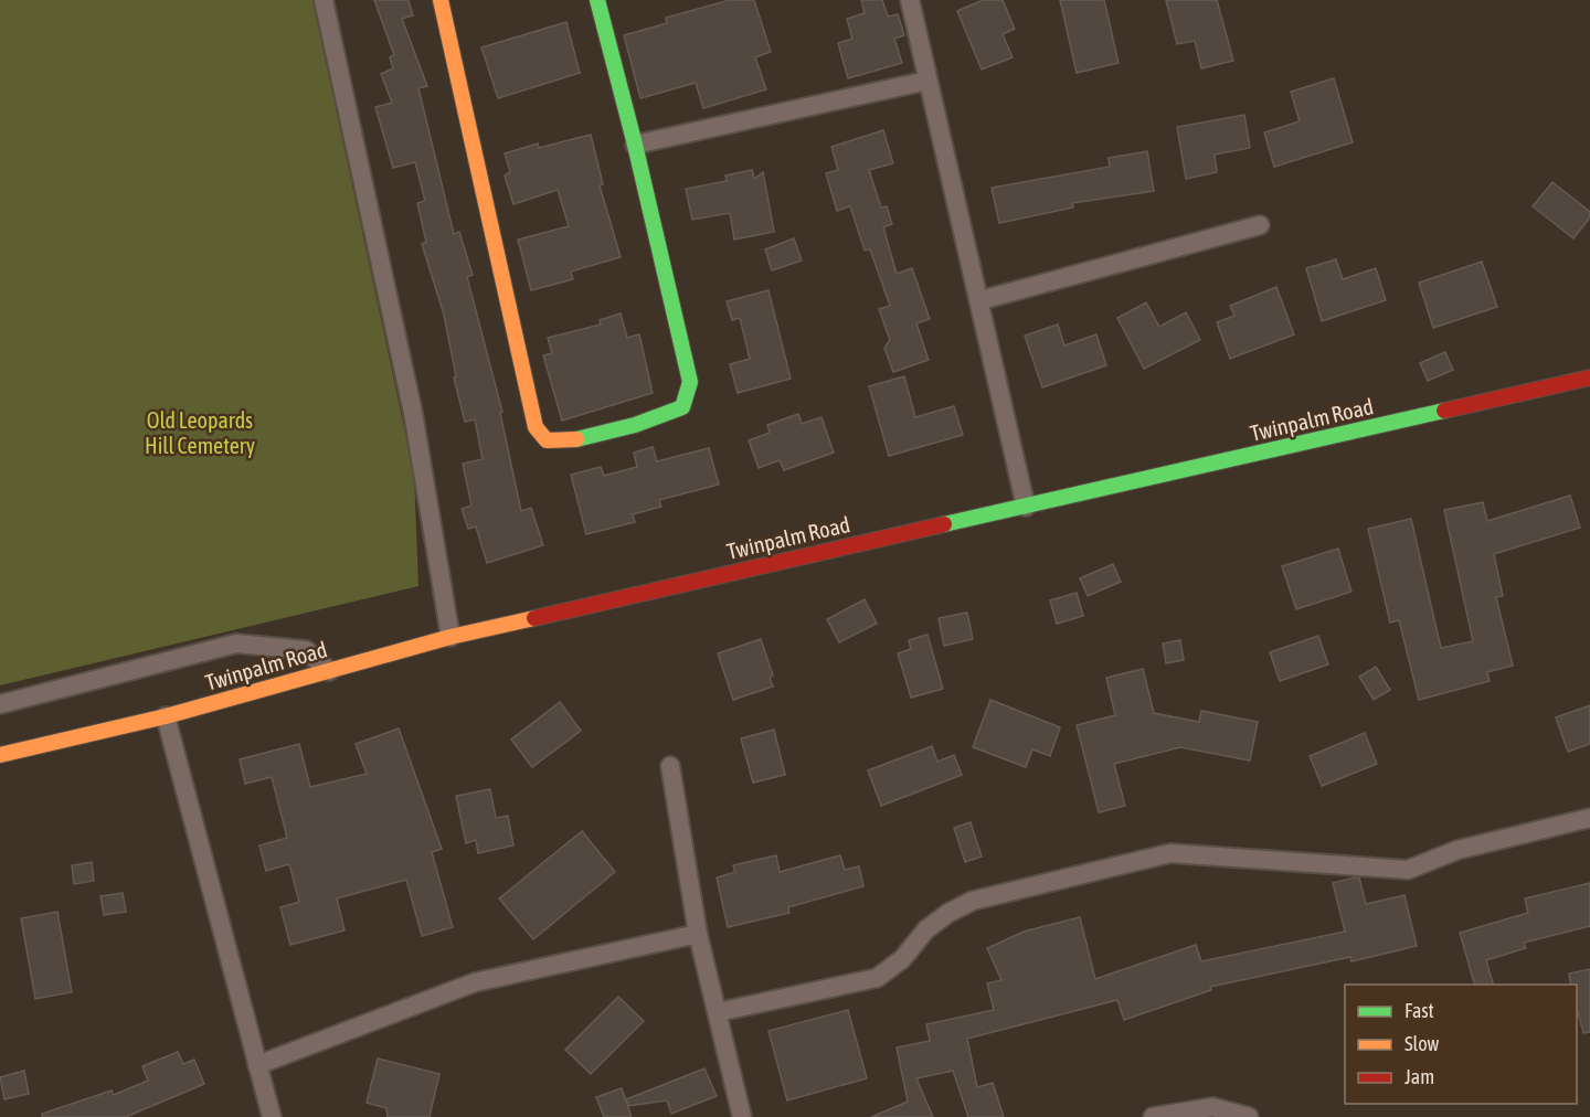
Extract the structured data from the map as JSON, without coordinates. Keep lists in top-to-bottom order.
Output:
{
  "streets": {
    "main road": ["Twinpalm Road"]
  },
  "parks": ["Old Leopards Hill Cemetery"],
  "legend": ["Fast", "Slow", "Jam"]
}
